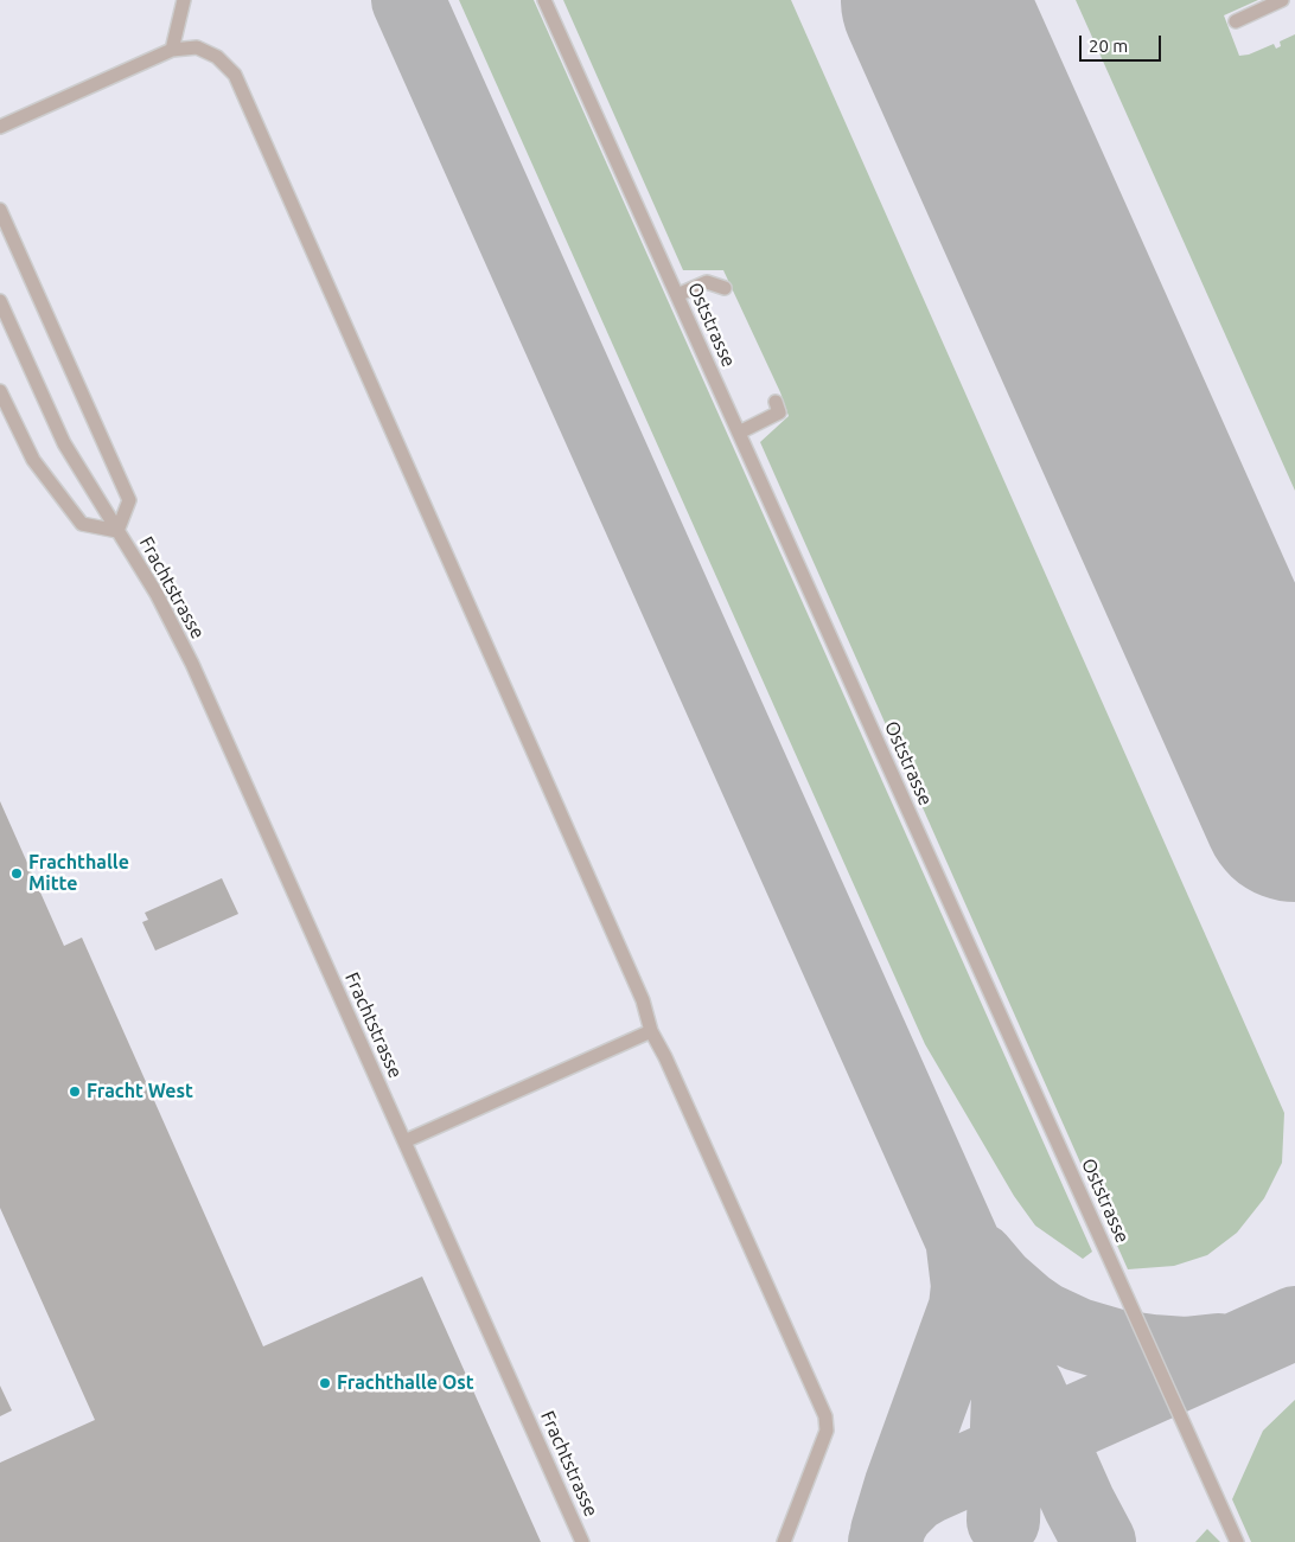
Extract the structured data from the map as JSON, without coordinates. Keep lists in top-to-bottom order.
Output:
{
  "streets": {
    "lane": ["Oststrasse", "Frachtstrasse"]
  },
  "places": ["Frachthalle Mitte", "Fracht West", "Frachthalle Ost"],
  "scale_bar": "20 m"
}
